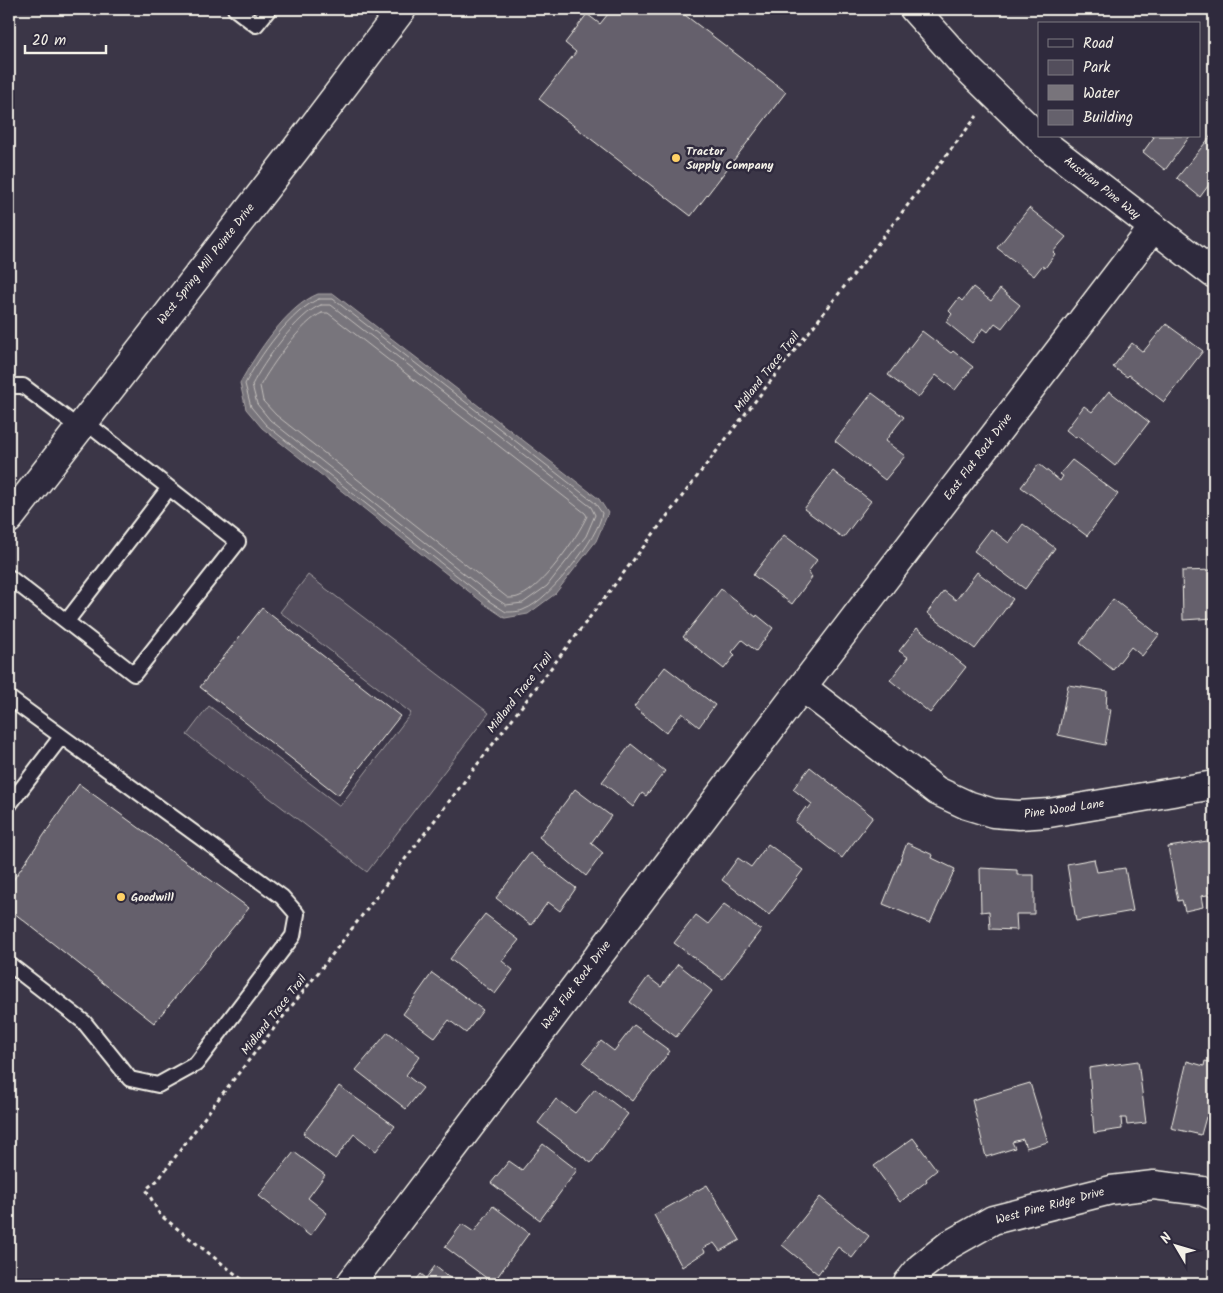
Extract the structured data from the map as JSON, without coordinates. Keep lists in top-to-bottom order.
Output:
{
  "streets": {
    "street": [
      "Austrian Pine Way",
      "West Spring Mill Pointe Drive",
      "East Flat Rock Drive",
      "Pine Wood Lane",
      "West Flat Rock Drive",
      "West Pine Ridge Drive"
    ],
    "path": ["Midland Trace Trail"]
  },
  "crossings": [
    ["Austrian Pine Way", "Midland Trace Trail"],
    ["Austrian Pine Way", "East Flat Rock Drive"],
    ["East Flat Rock Drive", "Pine Wood Lane"],
    ["East Flat Rock Drive", "West Flat Rock Drive"],
    ["Pine Wood Lane", "West Flat Rock Drive"]
  ],
  "places": ["Tractor Supply Company", "Goodwill"],
  "legend": [
    "Road",
    "Park",
    "Water",
    "Building"
  ],
  "scale_bar": "20 m",
  "north": "top left"
}
